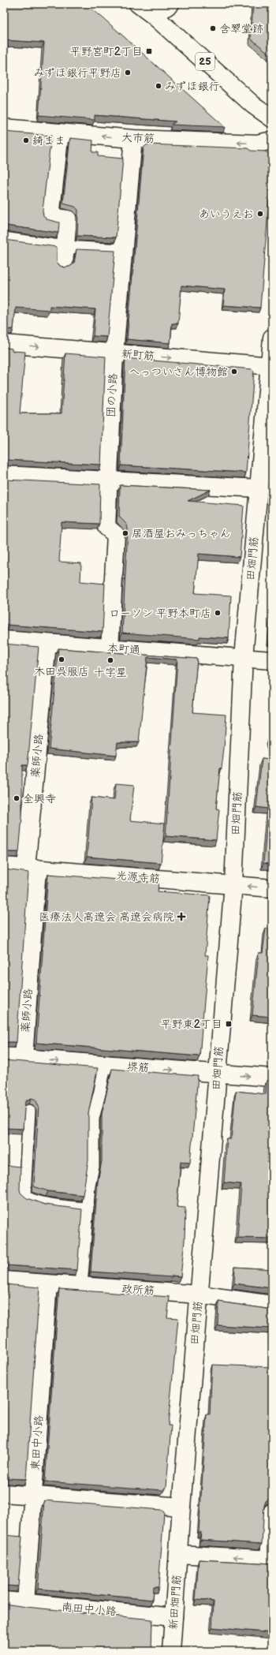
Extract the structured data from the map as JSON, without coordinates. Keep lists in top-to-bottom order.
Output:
{
  "streets": {
    "main road": [
      "25",
      "大市筋",
      "新町筋",
      "団の小路",
      "田畑門筋",
      "本町通",
      "薬師小路",
      "光源寺筋",
      "堺筋",
      "政所筋",
      "東田中小路",
      "新田畑門筋",
      "南田中小路"
    ]
  },
  "crossings": [
    ["大市筋", "団の小路"],
    ["新町筋", "団の小路"],
    ["新町筋", "田畑門筋"],
    ["団の小路", "本町通"],
    ["田畑門筋", "本町通"],
    ["田畑門筋", "光源寺筋"],
    ["田畑門筋", "堺筋"],
    ["田畑門筋", "政所筋"],
    ["田畑門筋", "新田畑門筋"],
    ["本町通", "薬師小路"],
    ["薬師小路", "光源寺筋"],
    ["薬師小路", "堺筋"],
    ["政所筋", "東田中小路"],
    ["東田中小路", "南田中小路"],
    ["新田畑門筋", "南田中小路"]
  ],
  "one_way": ["大市筋", "堺筋"],
  "places": {
    "other": [
      "含翠堂跡",
      "みずほ銀行平野店",
      "みずほ銀行",
      "綺まま",
      "あいうえお",
      "へっついさん博物館",
      "居酒屋おみっちゃん",
      "ローソン 平野本町店",
      "木田呉服店",
      "十字星",
      "全興寺"
    ],
    "transit": ["平野宮町2丁目", "平野東2丁目"],
    "health": ["医療法人高遼会 高遼会病院"]
  }
}
